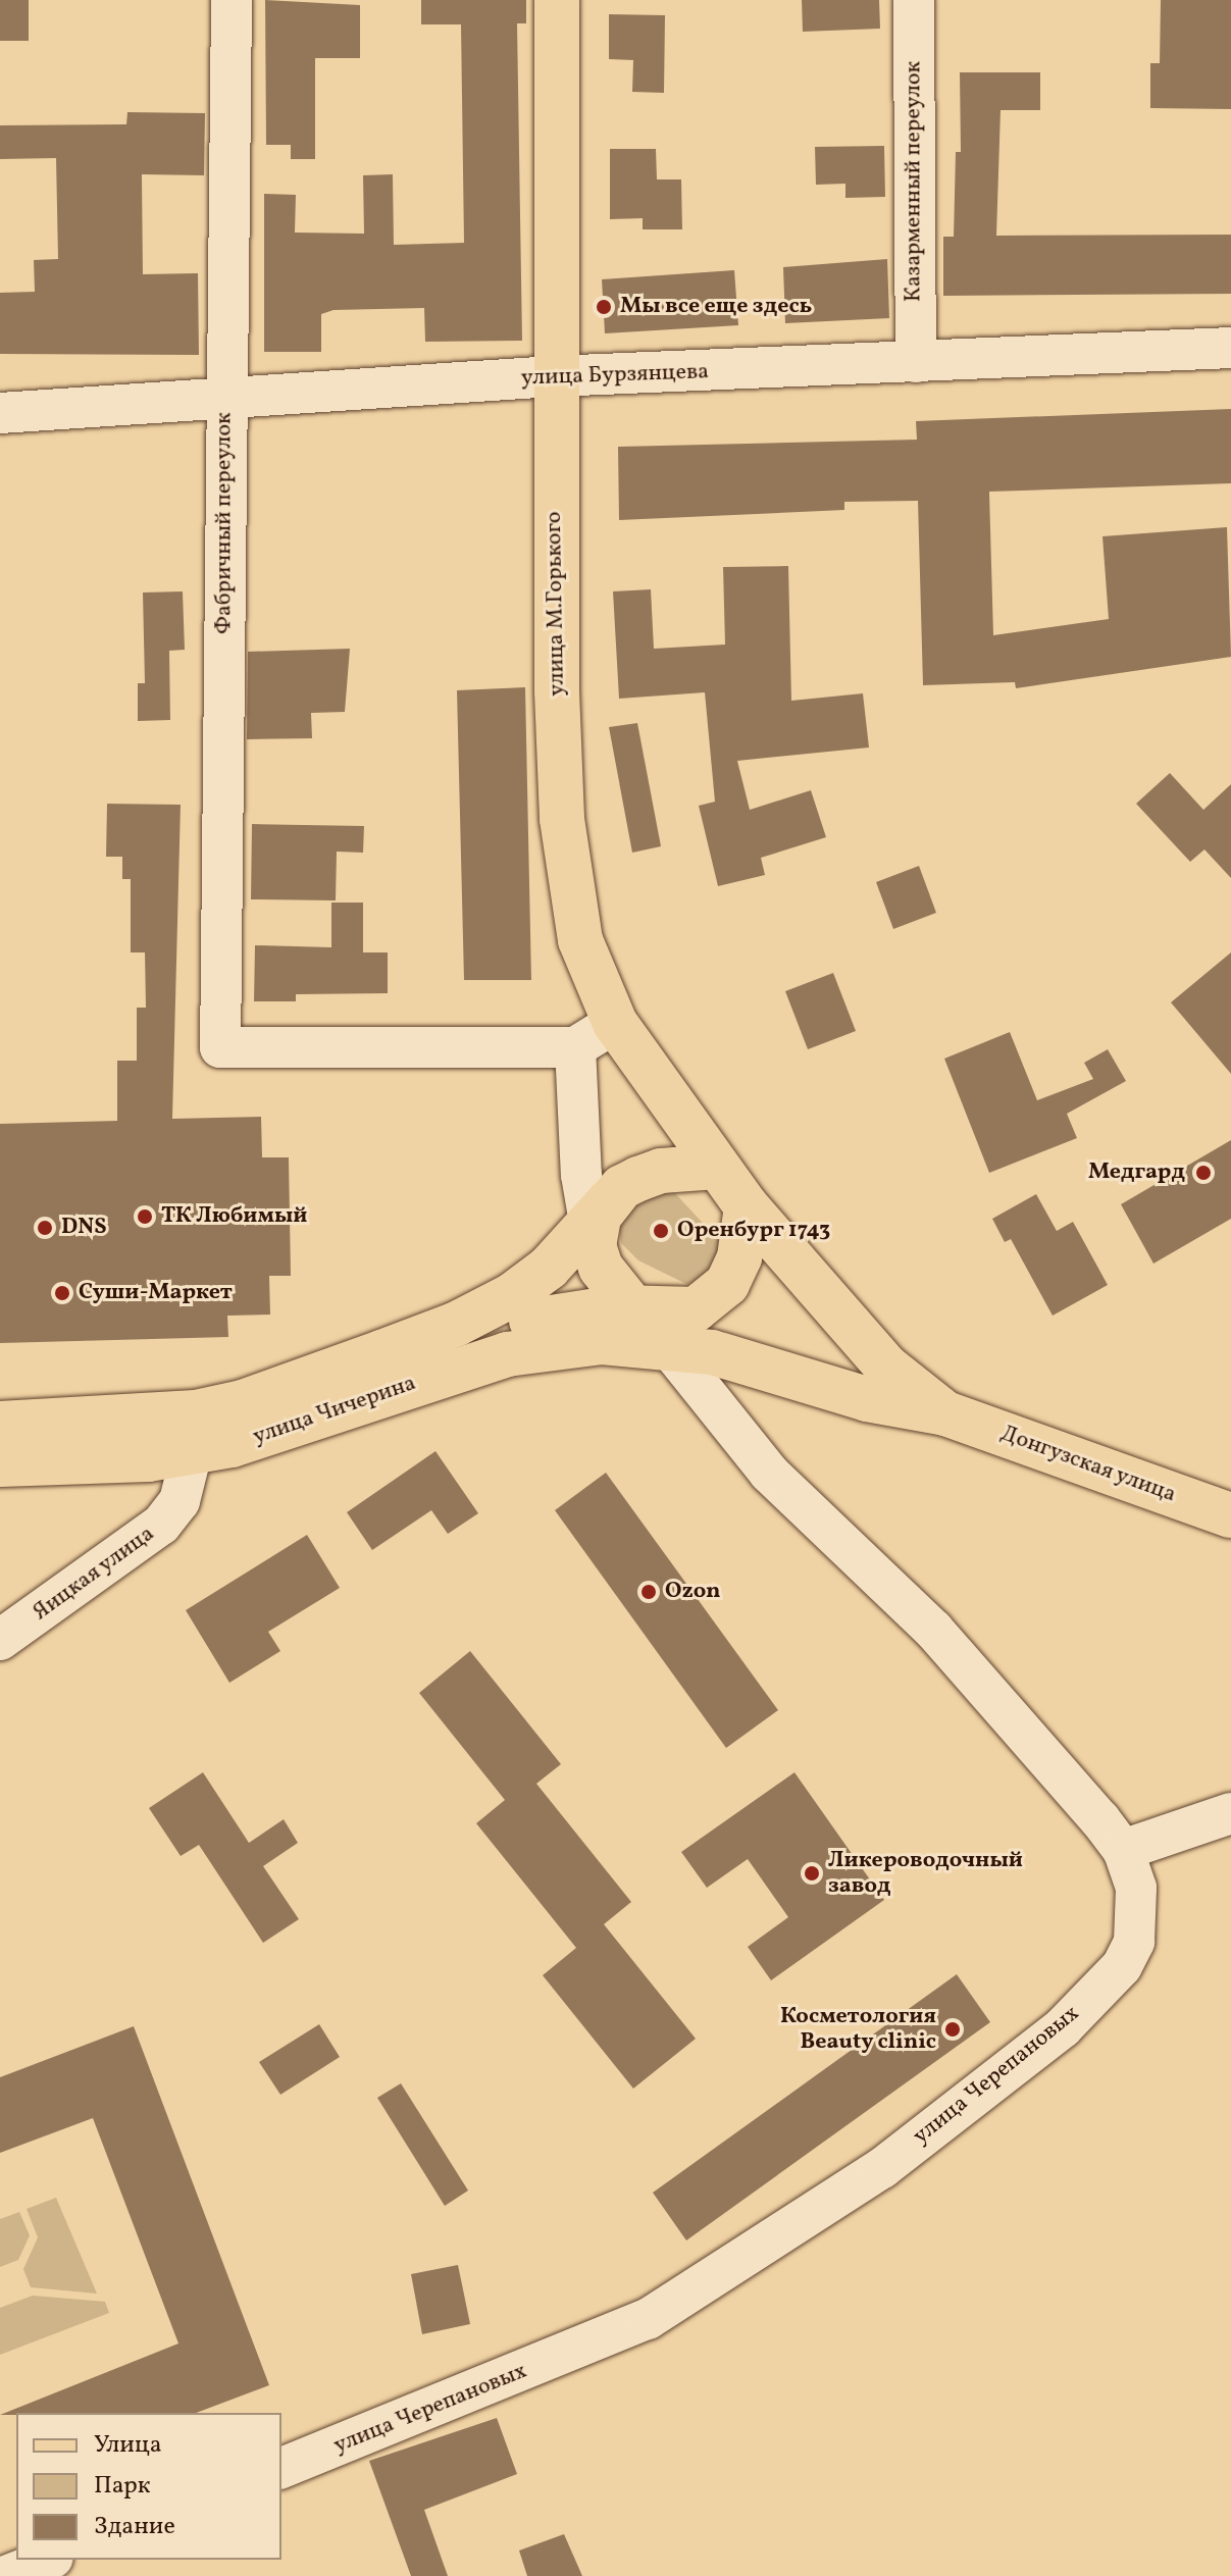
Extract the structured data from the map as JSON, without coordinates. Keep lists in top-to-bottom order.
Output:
{
  "streets": {
    "main road": ["улица М.Горького", "улица Чичерина", "Донгузская улица"],
    "street": [
      "Казарменный переулок",
      "улица Бурзянцева",
      "Фабричный переулок",
      "Яицкая улица",
      "улица Черепановых"
    ]
  },
  "crossings": [
    ["Казарменный переулок", "улица Бурзянцева"],
    ["улица Бурзянцева", "Фабричный переулок"],
    ["улица Бурзянцева", "улица М.Горького"],
    ["улица М.Горького", "улица Чичерина"],
    ["улица М.Горького", "улица Черепановых"],
    ["улица Чичерина", "Яицкая улица"],
    ["улица Чичерина", "улица Черепановых"]
  ],
  "places": [
    "Мы все еще здесь",
    "Медгард",
    "ТК Любимый",
    "DNS",
    "Оренбург 1743",
    "Суши-Маркет",
    "Ozon",
    "Ликероводочный завод",
    "Косметология Beauty clinic"
  ],
  "legend": ["Улица", "Парк", "Здание"]
}
